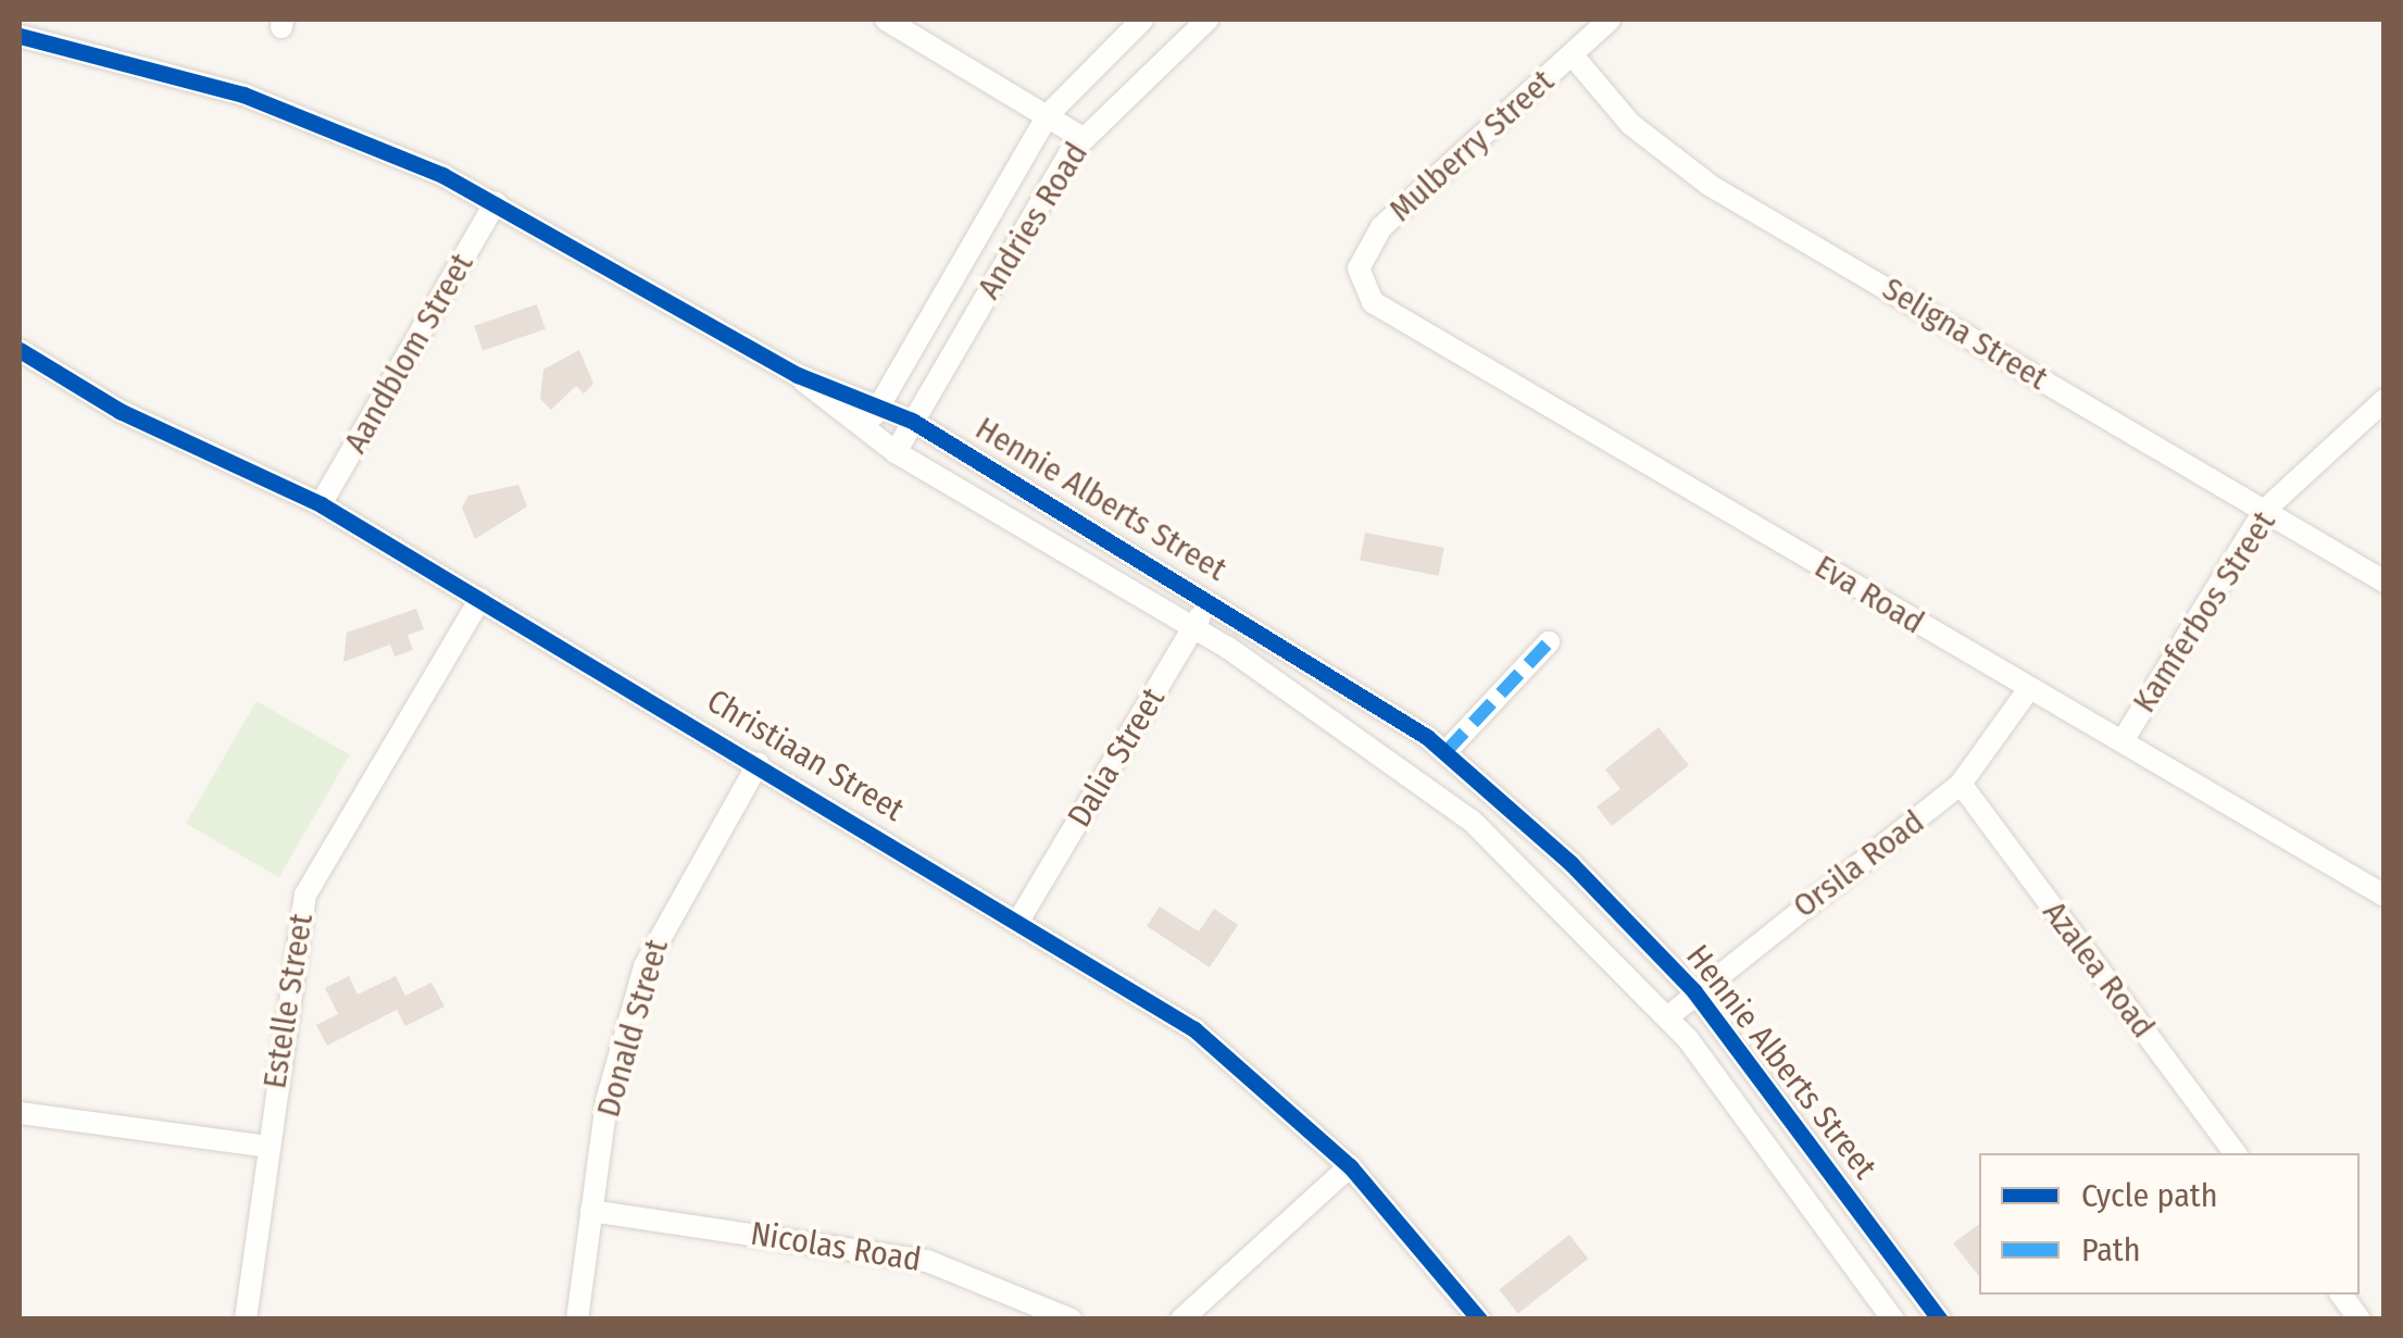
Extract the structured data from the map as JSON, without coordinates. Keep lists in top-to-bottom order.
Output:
{
  "streets": {
    "street": [
      "Mulberry Street",
      "Andries Road",
      "Seligna Street",
      "Aandblom Street",
      "Hennie Alberts Street",
      "Eva Road",
      "Kamferbos Street",
      "Christiaan Street",
      "Dalia Street",
      "Orsila Road",
      "Azalea Road",
      "Estelle Street",
      "Donald Street",
      "Nicolas Road"
    ]
  },
  "crossings": [
    ["Mulberry Street", "Seligna Street"],
    ["Mulberry Street", "Eva Road"],
    ["Andries Road", "Hennie Alberts Street"],
    ["Seligna Street", "Kamferbos Street"],
    ["Aandblom Street", "Hennie Alberts Street"],
    ["Aandblom Street", "Christiaan Street"],
    ["Hennie Alberts Street", "Dalia Street"],
    ["Hennie Alberts Street", "Orsila Road"],
    ["Eva Road", "Kamferbos Street"],
    ["Eva Road", "Orsila Road"],
    ["Christiaan Street", "Dalia Street"],
    ["Christiaan Street", "Estelle Street"],
    ["Christiaan Street", "Donald Street"],
    ["Orsila Road", "Azalea Road"],
    ["Donald Street", "Nicolas Road"]
  ],
  "legend": ["Cycle path", "Path"]
}
